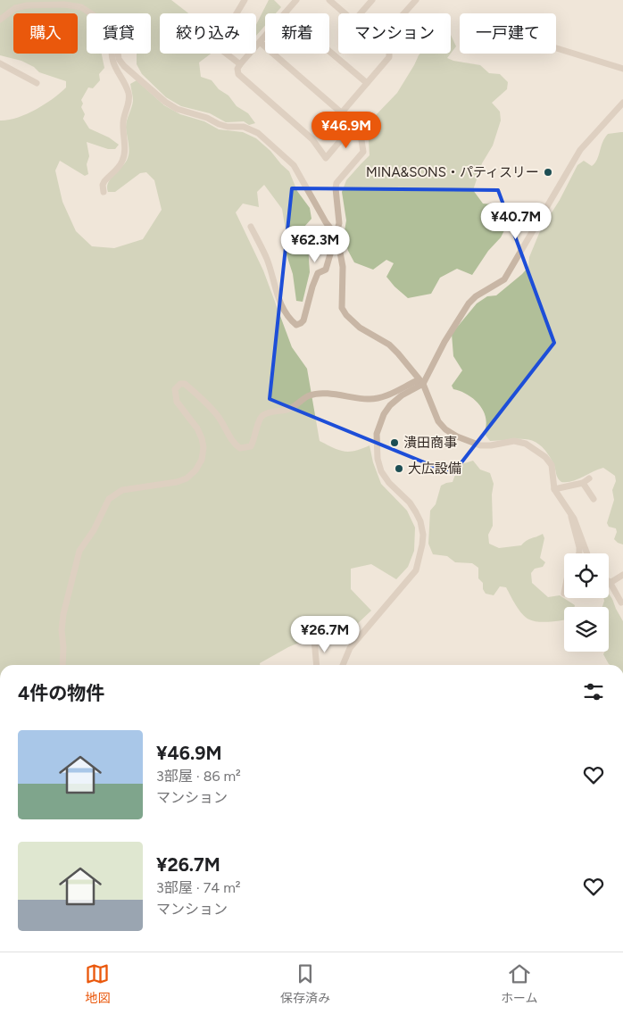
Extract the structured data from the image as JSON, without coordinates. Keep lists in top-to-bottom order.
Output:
{
  "places": ["MINA&SONS・パティスリー", "潰田商事", "大広設備"],
  "page": {
    "chip": [
      "購入",
      "賃貸",
      "絞り込み",
      "新着",
      "マンション",
      "一戸建て"
    ],
    "price": [
      "¥46.9M",
      "¥40.7M",
      "¥62.3M",
      "¥26.7M"
    ],
    "heading": "4件の物件",
    "list": [
      {
        "name": "¥46.9M",
        "note": "3部屋 · 86 m² · マンション"
      },
      {
        "name": "¥26.7M",
        "note": "3部屋 · 74 m² · マンション"
      }
    ],
    "tabs": ["地図", "保存済み", "ホーム"]
  }
}
